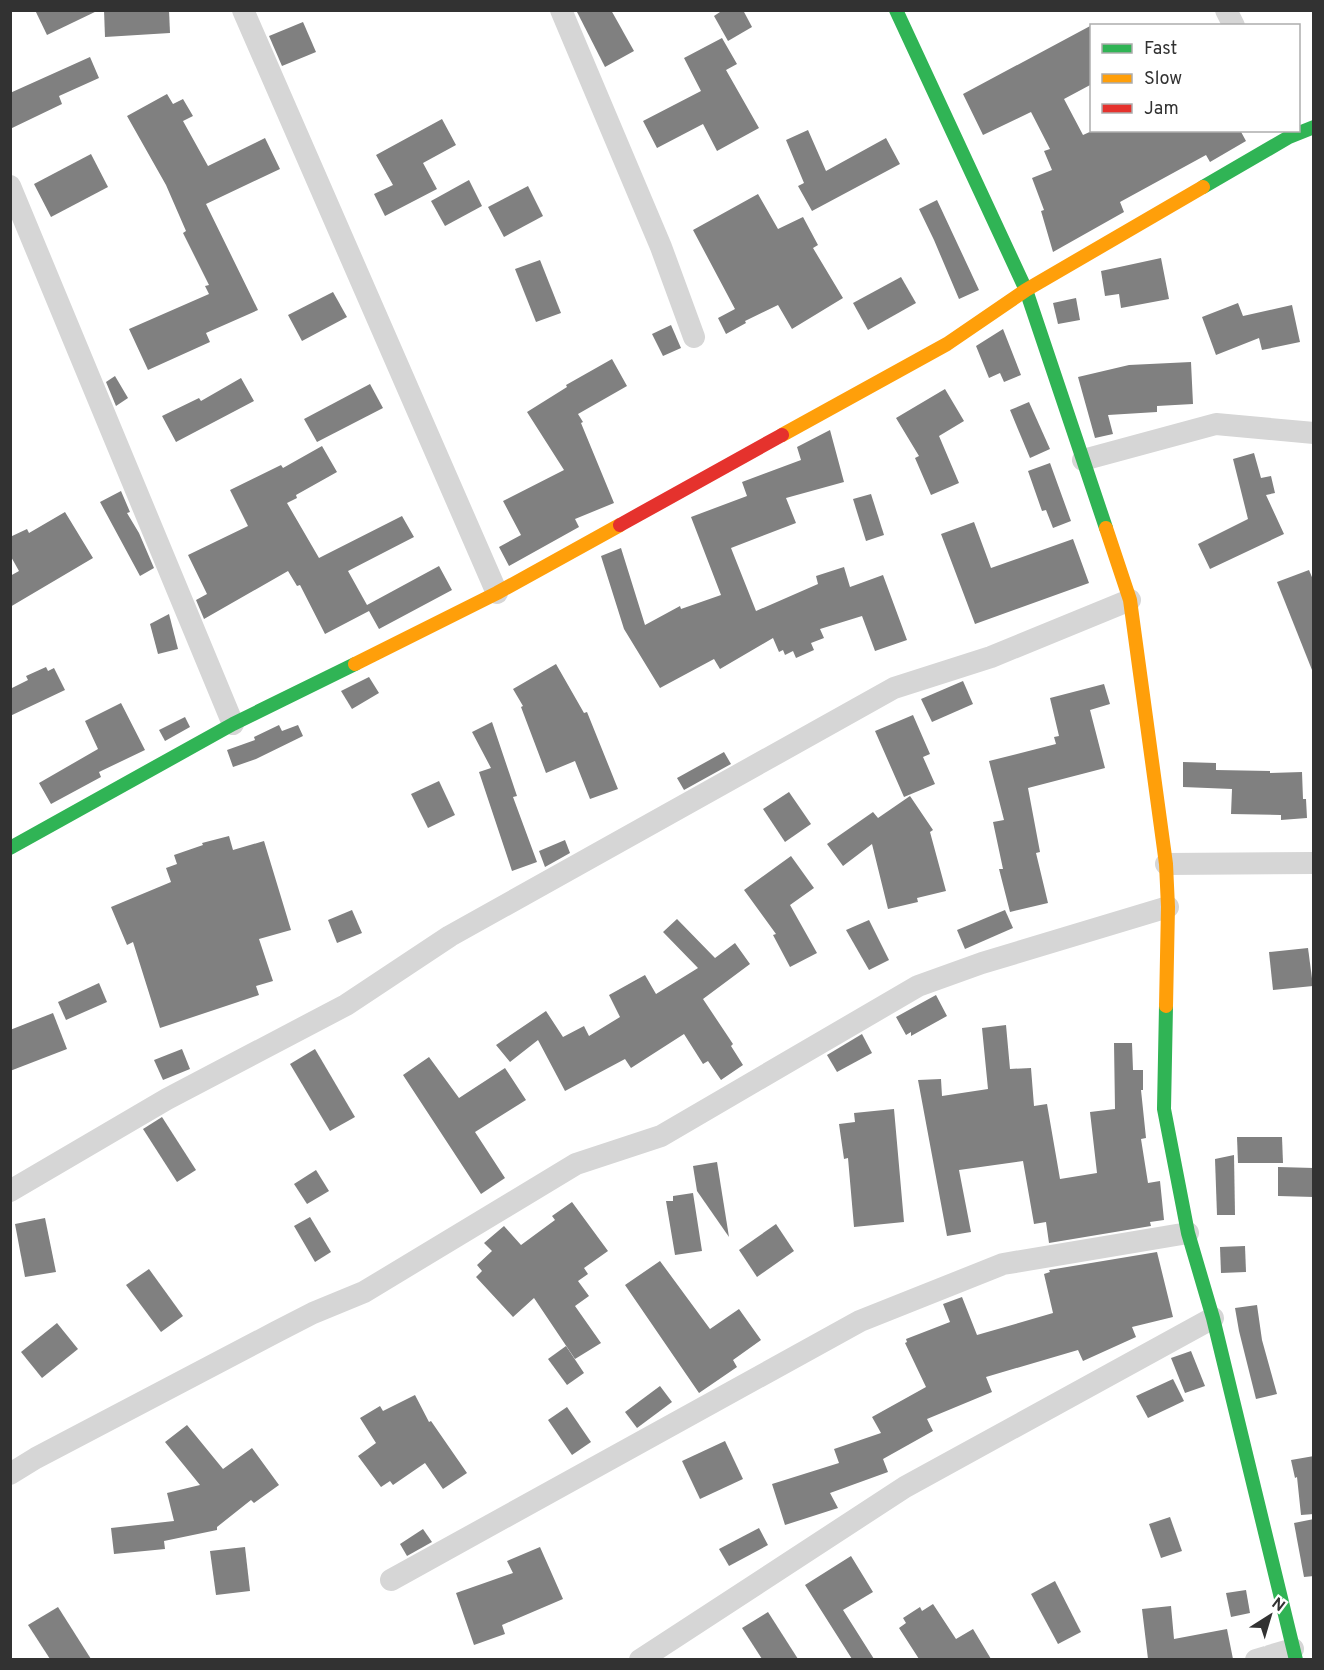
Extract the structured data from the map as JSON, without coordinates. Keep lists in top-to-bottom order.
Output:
{
  "legend": ["Fast", "Slow", "Jam"],
  "north": "top right"
}
